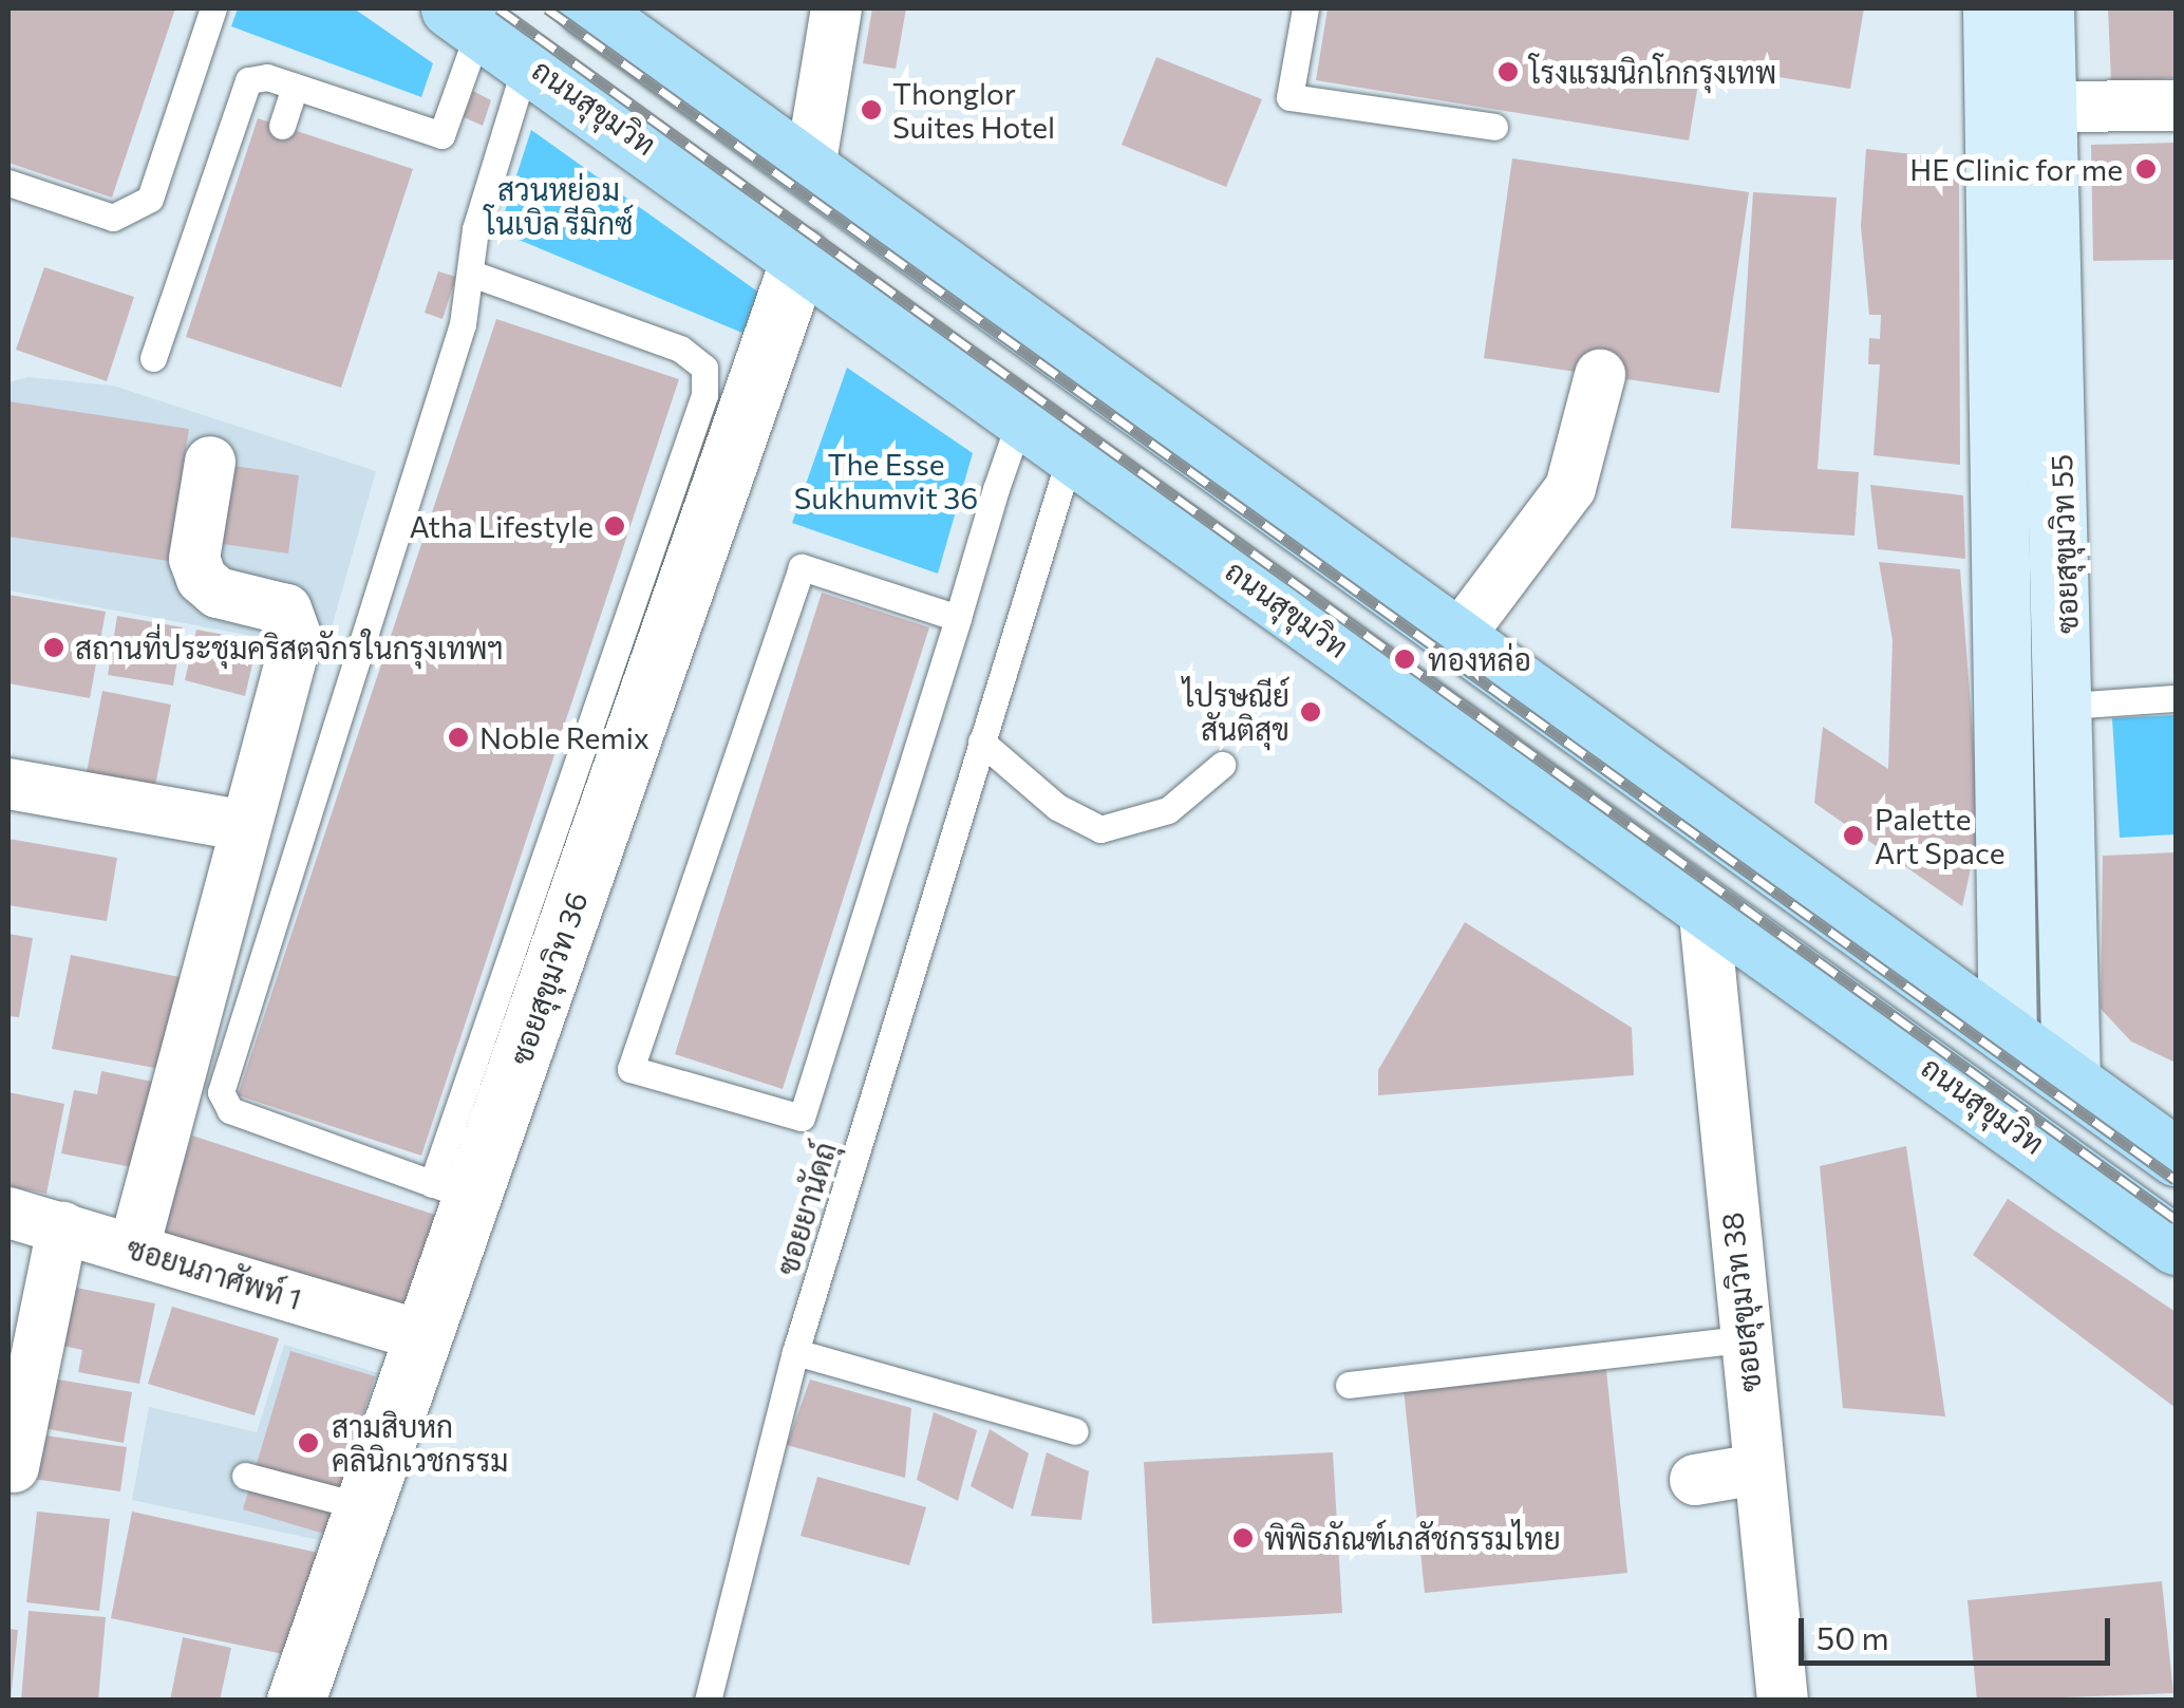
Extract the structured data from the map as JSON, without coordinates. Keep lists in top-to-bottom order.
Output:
{
  "streets": {
    "main road": ["ถนนสุขุมวิท", "ซอยสุขุมวิท 55"],
    "street": ["ซอยสุขุมวิท 36", "ซอยนภาศัพท์ 1", "ซอยสุขุมวิท 38"],
    "lane": ["ซอยยานัดถุ์"]
  },
  "crossings": [
    ["ถนนสุขุมวิท", "ซอยสุขุมวิท 36"],
    ["ถนนสุขุมวิท", "ซอยยานัดถุ์"],
    ["ถนนสุขุมวิท", "ซอยสุขุมวิท 38"],
    ["ซอยสุขุมวิท 36", "ซอยนภาศัพท์ 1"]
  ],
  "parks": ["สวนหย่อม โนเบิล รีมิกซ์", "The Esse Sukhumvit 36"],
  "places": [
    "โรงแรมนิกโกกรุงเทพ",
    "Thonglor Suites Hotel",
    "HE Clinic for me",
    "Atha Lifestyle",
    "สถานที่ประชุมคริสตจักรในกรุงเทพฯ",
    "ทองหล่อ",
    "ไปรษณีย์ สันติสุข",
    "Noble Remix",
    "Palette Art Space",
    "สามสิบหก คลินิกเวชกรรม",
    "พิพิธภัณฑ์เภสัชกรรมไทย"
  ],
  "scale_bar": "50 m"
}
